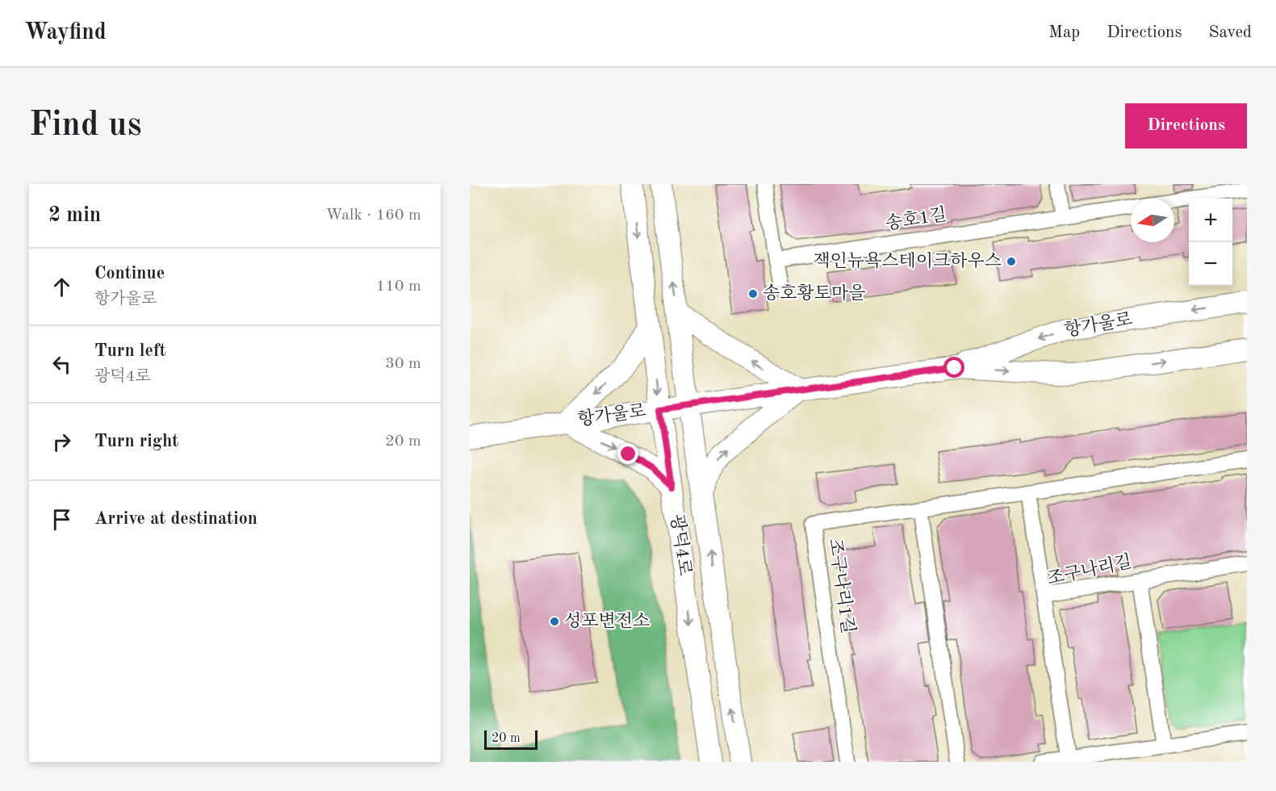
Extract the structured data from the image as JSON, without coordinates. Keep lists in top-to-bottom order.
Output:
{
  "streets": {
    "main road": ["항가울로", "광덕4로"],
    "street": ["송호1길", "조구나리길", "조구나리1길"]
  },
  "crossings": [
    ["항가울로", "광덕4로"]
  ],
  "places": ["잭인뉴욕스테이크하우스", "송호황토마을", "성포변전소"],
  "scale_bar": "20 m",
  "north": "left",
  "page": {
    "header": "Wayfind",
    "nav": ["Map", "Directions", "Saved"],
    "buttons": "Directions",
    "title": "Find us",
    "heading": ["2 min", "Walk · 160 m"],
    "map_buttons": ["+", "−"],
    "list": [
      ["Continue", "항가울로", "110 m"],
      ["Turn left", "광덕4로", "30 m"],
      ["Turn right", "20 m"],
      "Arrive at destination"
    ],
    "scale": "20 m"
  }
}
